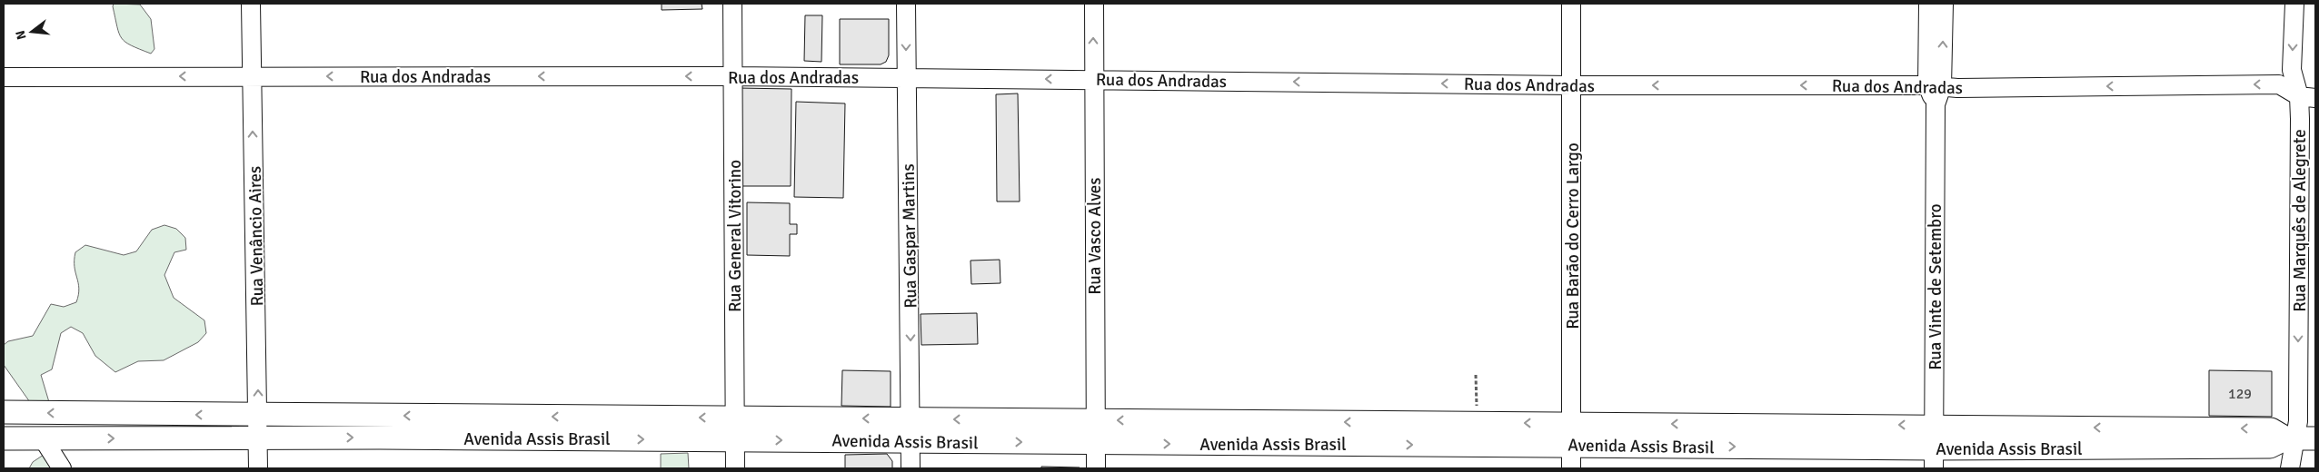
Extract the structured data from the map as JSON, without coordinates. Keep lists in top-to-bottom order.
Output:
{
  "streets": {
    "main road": ["Avenida Assis Brasil"],
    "street": [
      "Rua dos Andradas",
      "Rua Marquês de Alegrete",
      "Rua Venâncio Aires",
      "Rua General Vitorino",
      "Rua Gaspar Martins",
      "Rua Vasco Alves",
      "Rua Barão do Cerro Largo",
      "Rua Vinte de Setembro"
    ]
  },
  "crossings": [
    ["Rua dos Andradas", "Rua Marquês de Alegrete"],
    ["Rua dos Andradas", "Rua Venâncio Aires"],
    ["Rua dos Andradas", "Rua General Vitorino"],
    ["Rua dos Andradas", "Rua Gaspar Martins"],
    ["Rua dos Andradas", "Rua Vasco Alves"],
    ["Rua dos Andradas", "Rua Barão do Cerro Largo"],
    ["Rua dos Andradas", "Rua Vinte de Setembro"],
    ["Rua Marquês de Alegrete", "Avenida Assis Brasil"],
    ["Rua Venâncio Aires", "Avenida Assis Brasil"],
    ["Rua General Vitorino", "Avenida Assis Brasil"],
    ["Rua Gaspar Martins", "Avenida Assis Brasil"],
    ["Rua Vasco Alves", "Avenida Assis Brasil"],
    ["Rua Barão do Cerro Largo", "Avenida Assis Brasil"],
    ["Rua Vinte de Setembro", "Avenida Assis Brasil"]
  ],
  "one_way": [
    "Rua dos Andradas",
    "Rua Marquês de Alegrete",
    "Rua Venâncio Aires",
    "Rua Gaspar Martins"
  ],
  "house_numbers": ["129"],
  "north": "left"
}
